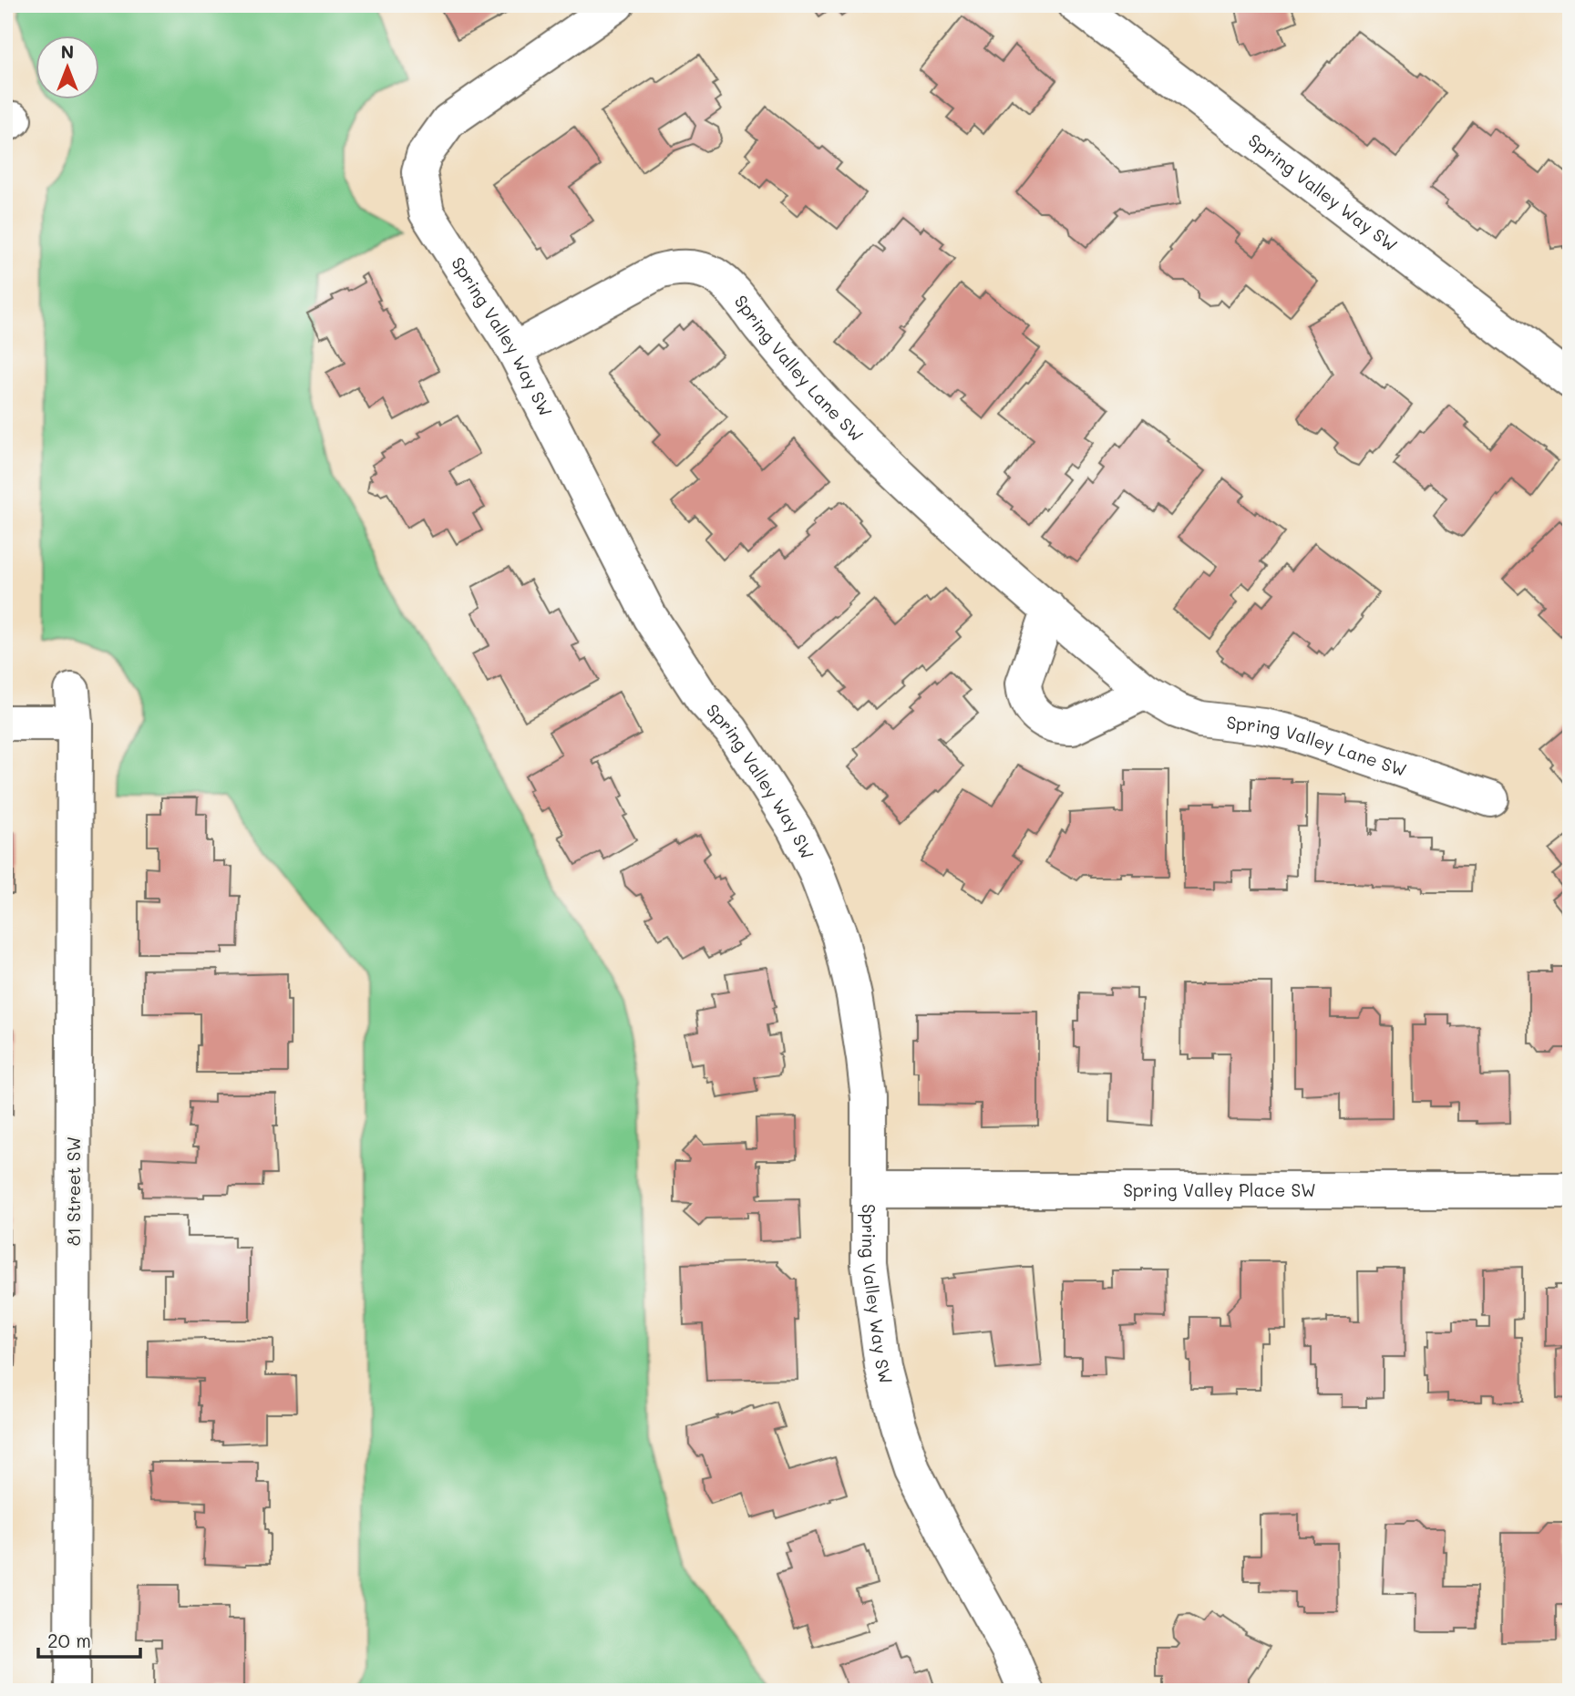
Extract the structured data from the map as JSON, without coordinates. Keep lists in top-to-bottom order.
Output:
{
  "streets": {
    "street": [
      "Spring Valley Way SW",
      "Spring Valley Lane SW",
      "Spring Valley Place SW",
      "81 Street SW"
    ]
  },
  "crossings": [
    ["Spring Valley Way SW", "Spring Valley Lane SW"],
    ["Spring Valley Way SW", "Spring Valley Place SW"]
  ],
  "scale_bar": "20 m",
  "north": "top"
}
